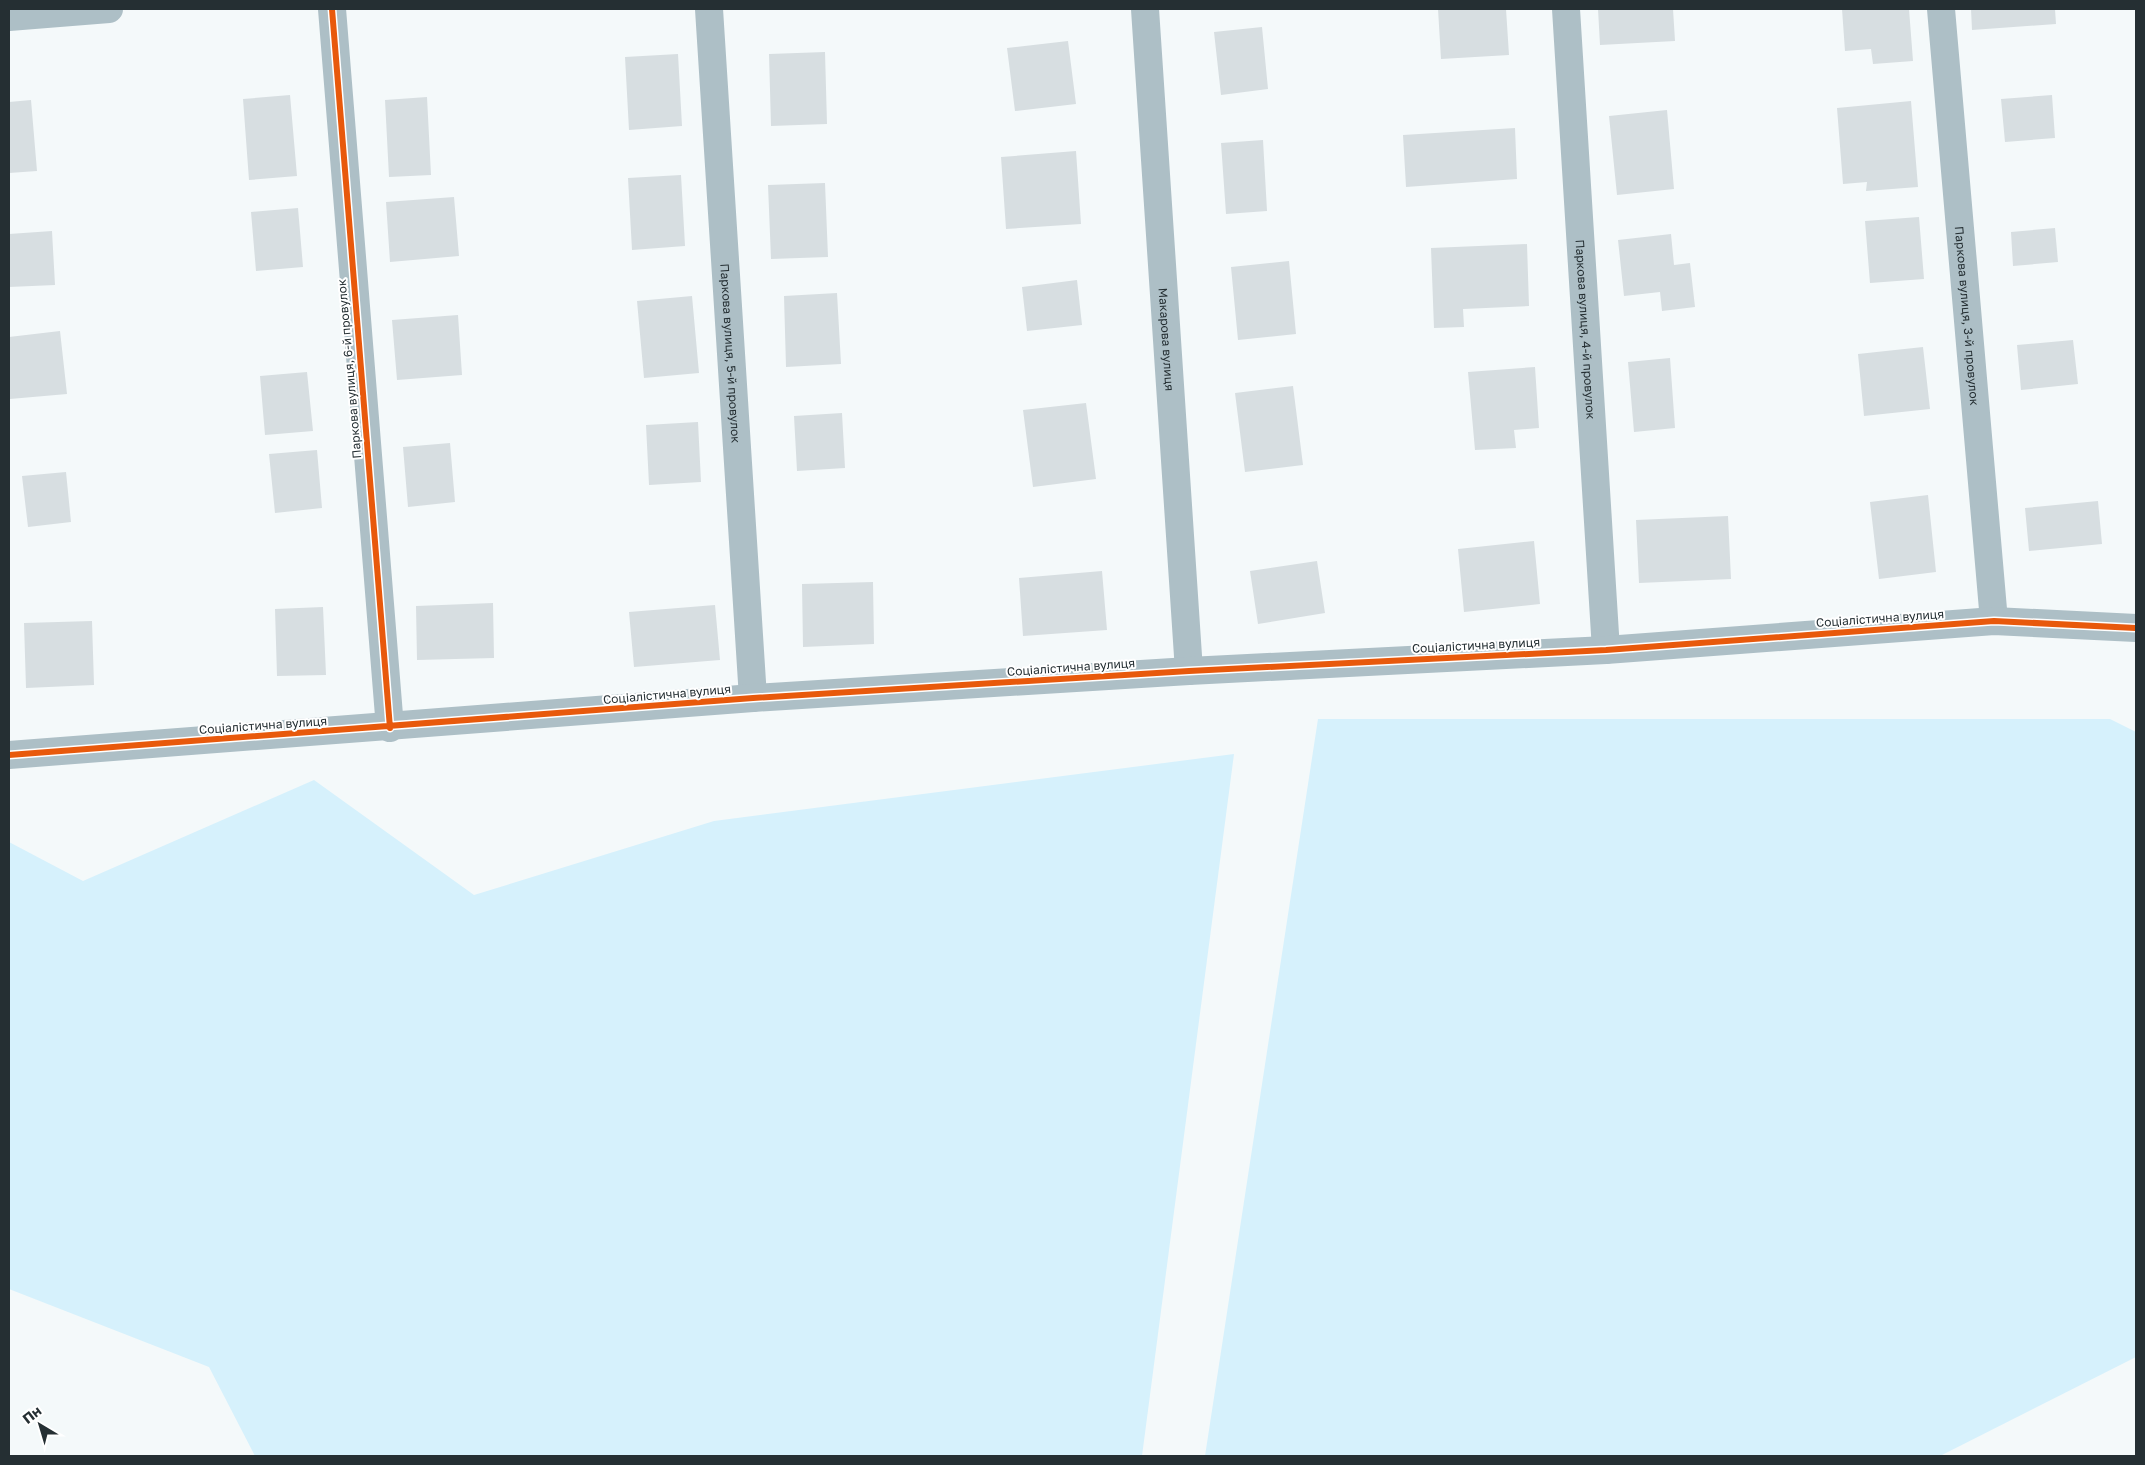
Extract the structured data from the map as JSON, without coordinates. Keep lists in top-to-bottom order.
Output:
{
  "streets": {
    "street": [
      "Паркова вулиця, 3-й провулок",
      "Паркова вулиця, 4-й провулок",
      "Макарова вулиця",
      "Паркова вулиця, 5-й провулок",
      "Паркова вулиця, 6-й провулок",
      "Соціалістична вулиця"
    ]
  },
  "crossings": [
    ["Паркова вулиця, 3-й провулок", "Соціалістична вулиця"],
    ["Паркова вулиця, 4-й провулок", "Соціалістична вулиця"],
    ["Макарова вулиця", "Соціалістична вулиця"],
    ["Паркова вулиця, 5-й провулок", "Соціалістична вулиця"],
    ["Паркова вулиця, 6-й провулок", "Соціалістична вулиця"]
  ],
  "north": "top left"
}
